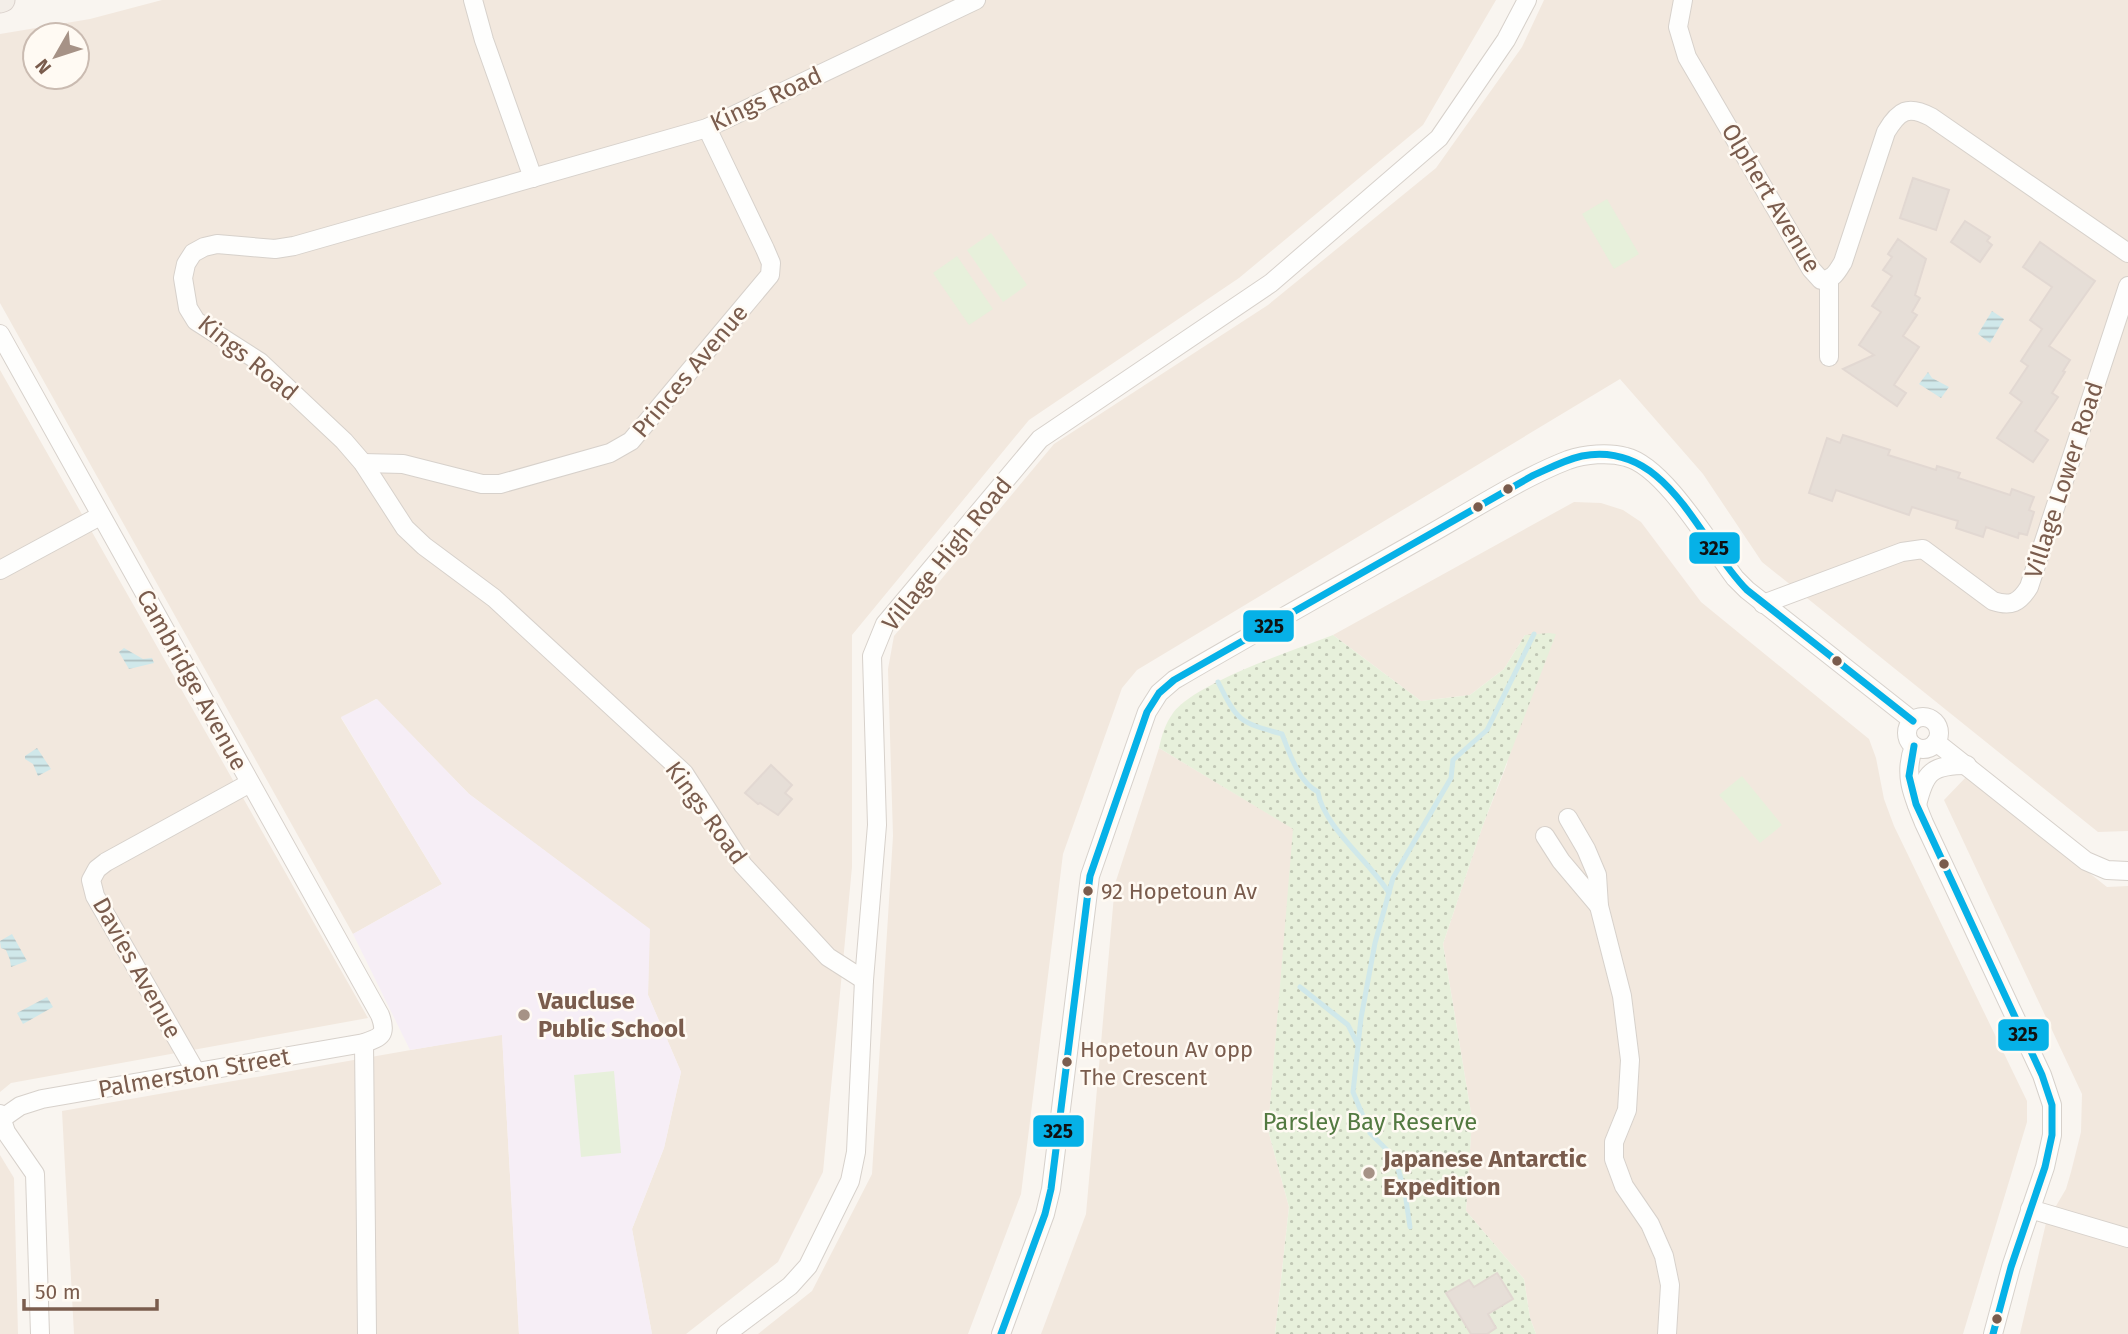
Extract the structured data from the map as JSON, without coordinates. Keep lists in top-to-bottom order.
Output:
{
  "streets": {
    "street": [
      "Kings Road",
      "Olphert Avenue",
      "Princes Avenue",
      "Village Lower Road",
      "Village High Road",
      "Cambridge Avenue",
      "Davies Avenue",
      "Palmerston Street"
    ]
  },
  "crossings": [
    ["Kings Road", "Princes Avenue"],
    ["Kings Road", "Village High Road"],
    ["Cambridge Avenue", "Davies Avenue"],
    ["Cambridge Avenue", "Palmerston Street"],
    ["Davies Avenue", "Palmerston Street"]
  ],
  "parks": ["Parsley Bay Reserve"],
  "places": [
    "92 Hopetoun Av",
    "Vaucluse Public School",
    "Hopetoun Av opp The Crescent",
    "Japanese Antarctic Expedition"
  ],
  "lines": ["transit line 325"],
  "scale_bar": "50 m",
  "north": "bottom left"
}
